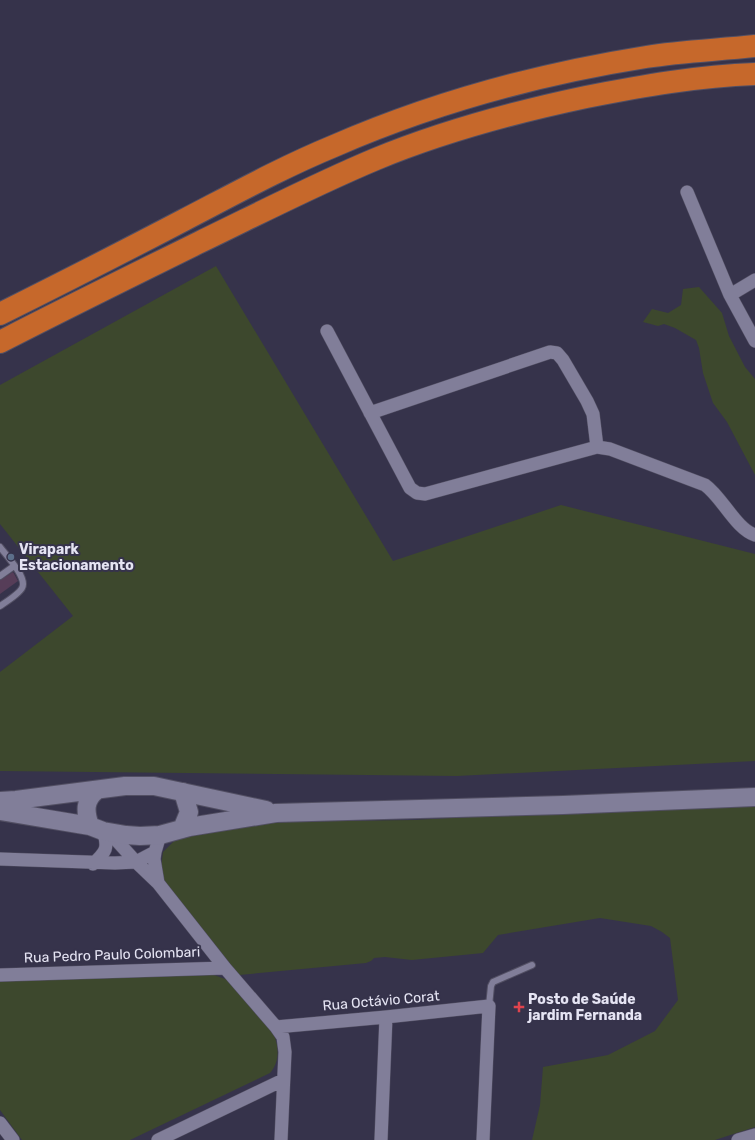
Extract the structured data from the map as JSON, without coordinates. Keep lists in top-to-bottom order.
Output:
{
  "streets": {
    "street": ["Rua Pedro Paulo Colombari", "Rua Octávio Corat"]
  },
  "places": {
    "other": ["Virapark Estacionamento"],
    "health": ["Posto de Saúde jardim Fernanda"]
  }
}
